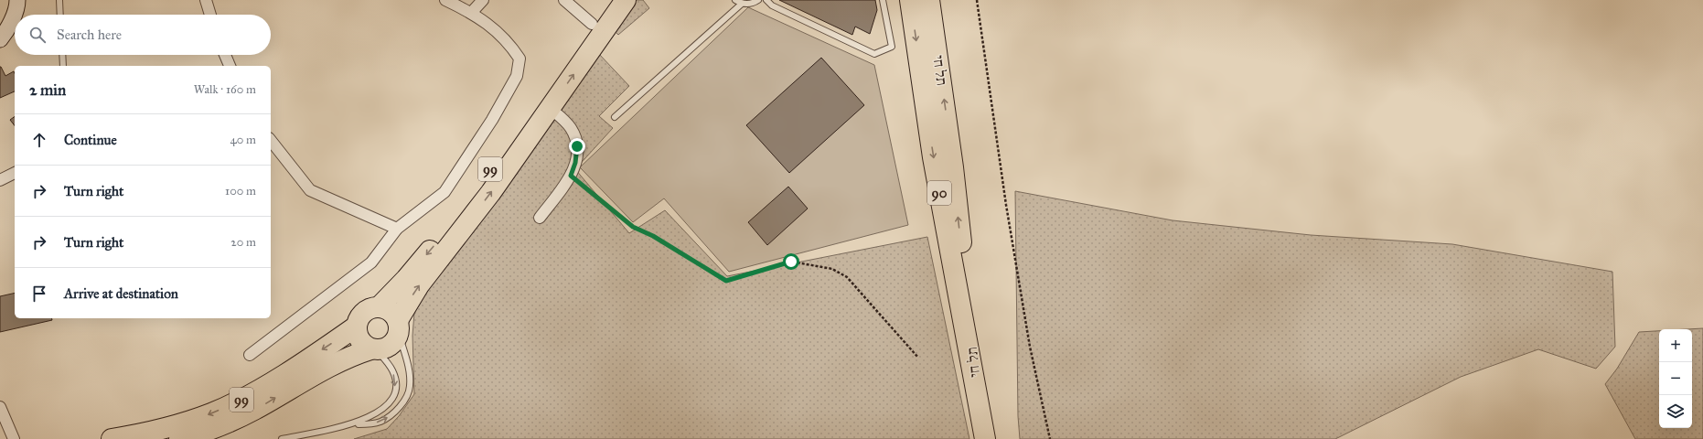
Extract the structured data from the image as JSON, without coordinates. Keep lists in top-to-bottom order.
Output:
{
  "streets": {
    "highway": ["תל חי", "99", "90"]
  },
  "crossings": [
    ["תל חי", "90"]
  ],
  "page": {
    "search": "Search here",
    "heading": ["2 min", "Walk · 160 m"],
    "list": [
      ["Continue", "40 m"],
      ["Turn right", "100 m"],
      ["Turn right", "20 m"],
      "Arrive at destination"
    ],
    "map_buttons": ["+", "−"]
  }
}
